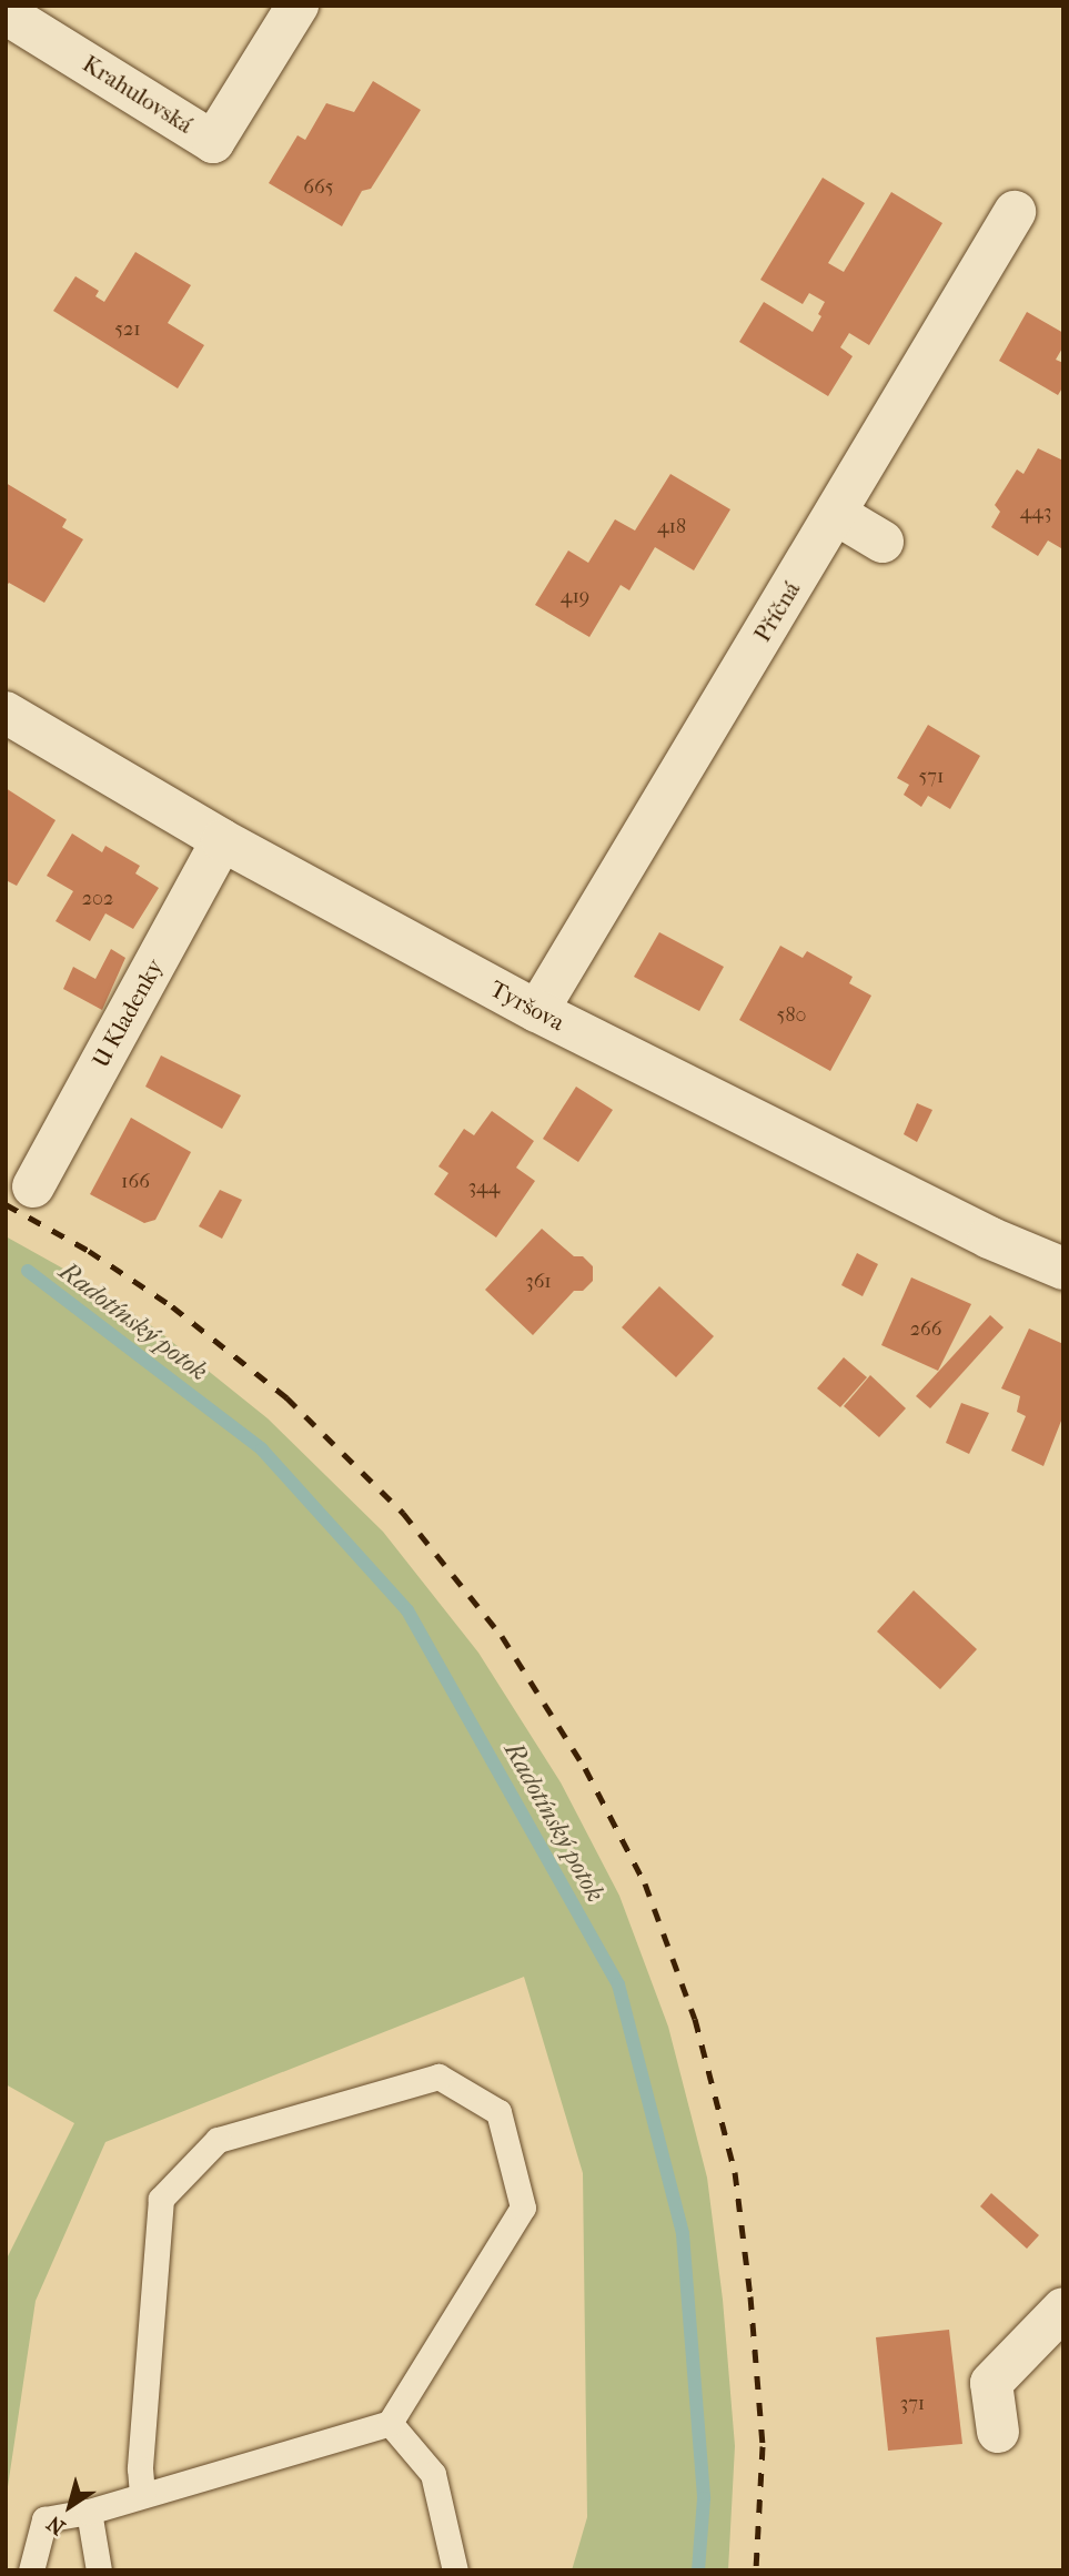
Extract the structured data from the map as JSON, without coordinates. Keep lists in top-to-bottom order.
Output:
{
  "streets": {
    "street": [
      "Krahulovská",
      "Příčná",
      "Tyršova",
      "U Kladenky"
    ]
  },
  "crossings": [
    ["Příčná", "Tyršova"],
    ["Tyršova", "U Kladenky"]
  ],
  "water": ["Radotínský potok"],
  "house_numbers": [
    "665",
    "521",
    "443",
    "418",
    "419",
    "571",
    "202",
    "580",
    "166",
    "344",
    "361",
    "266",
    "371"
  ],
  "north": "bottom left"
}
